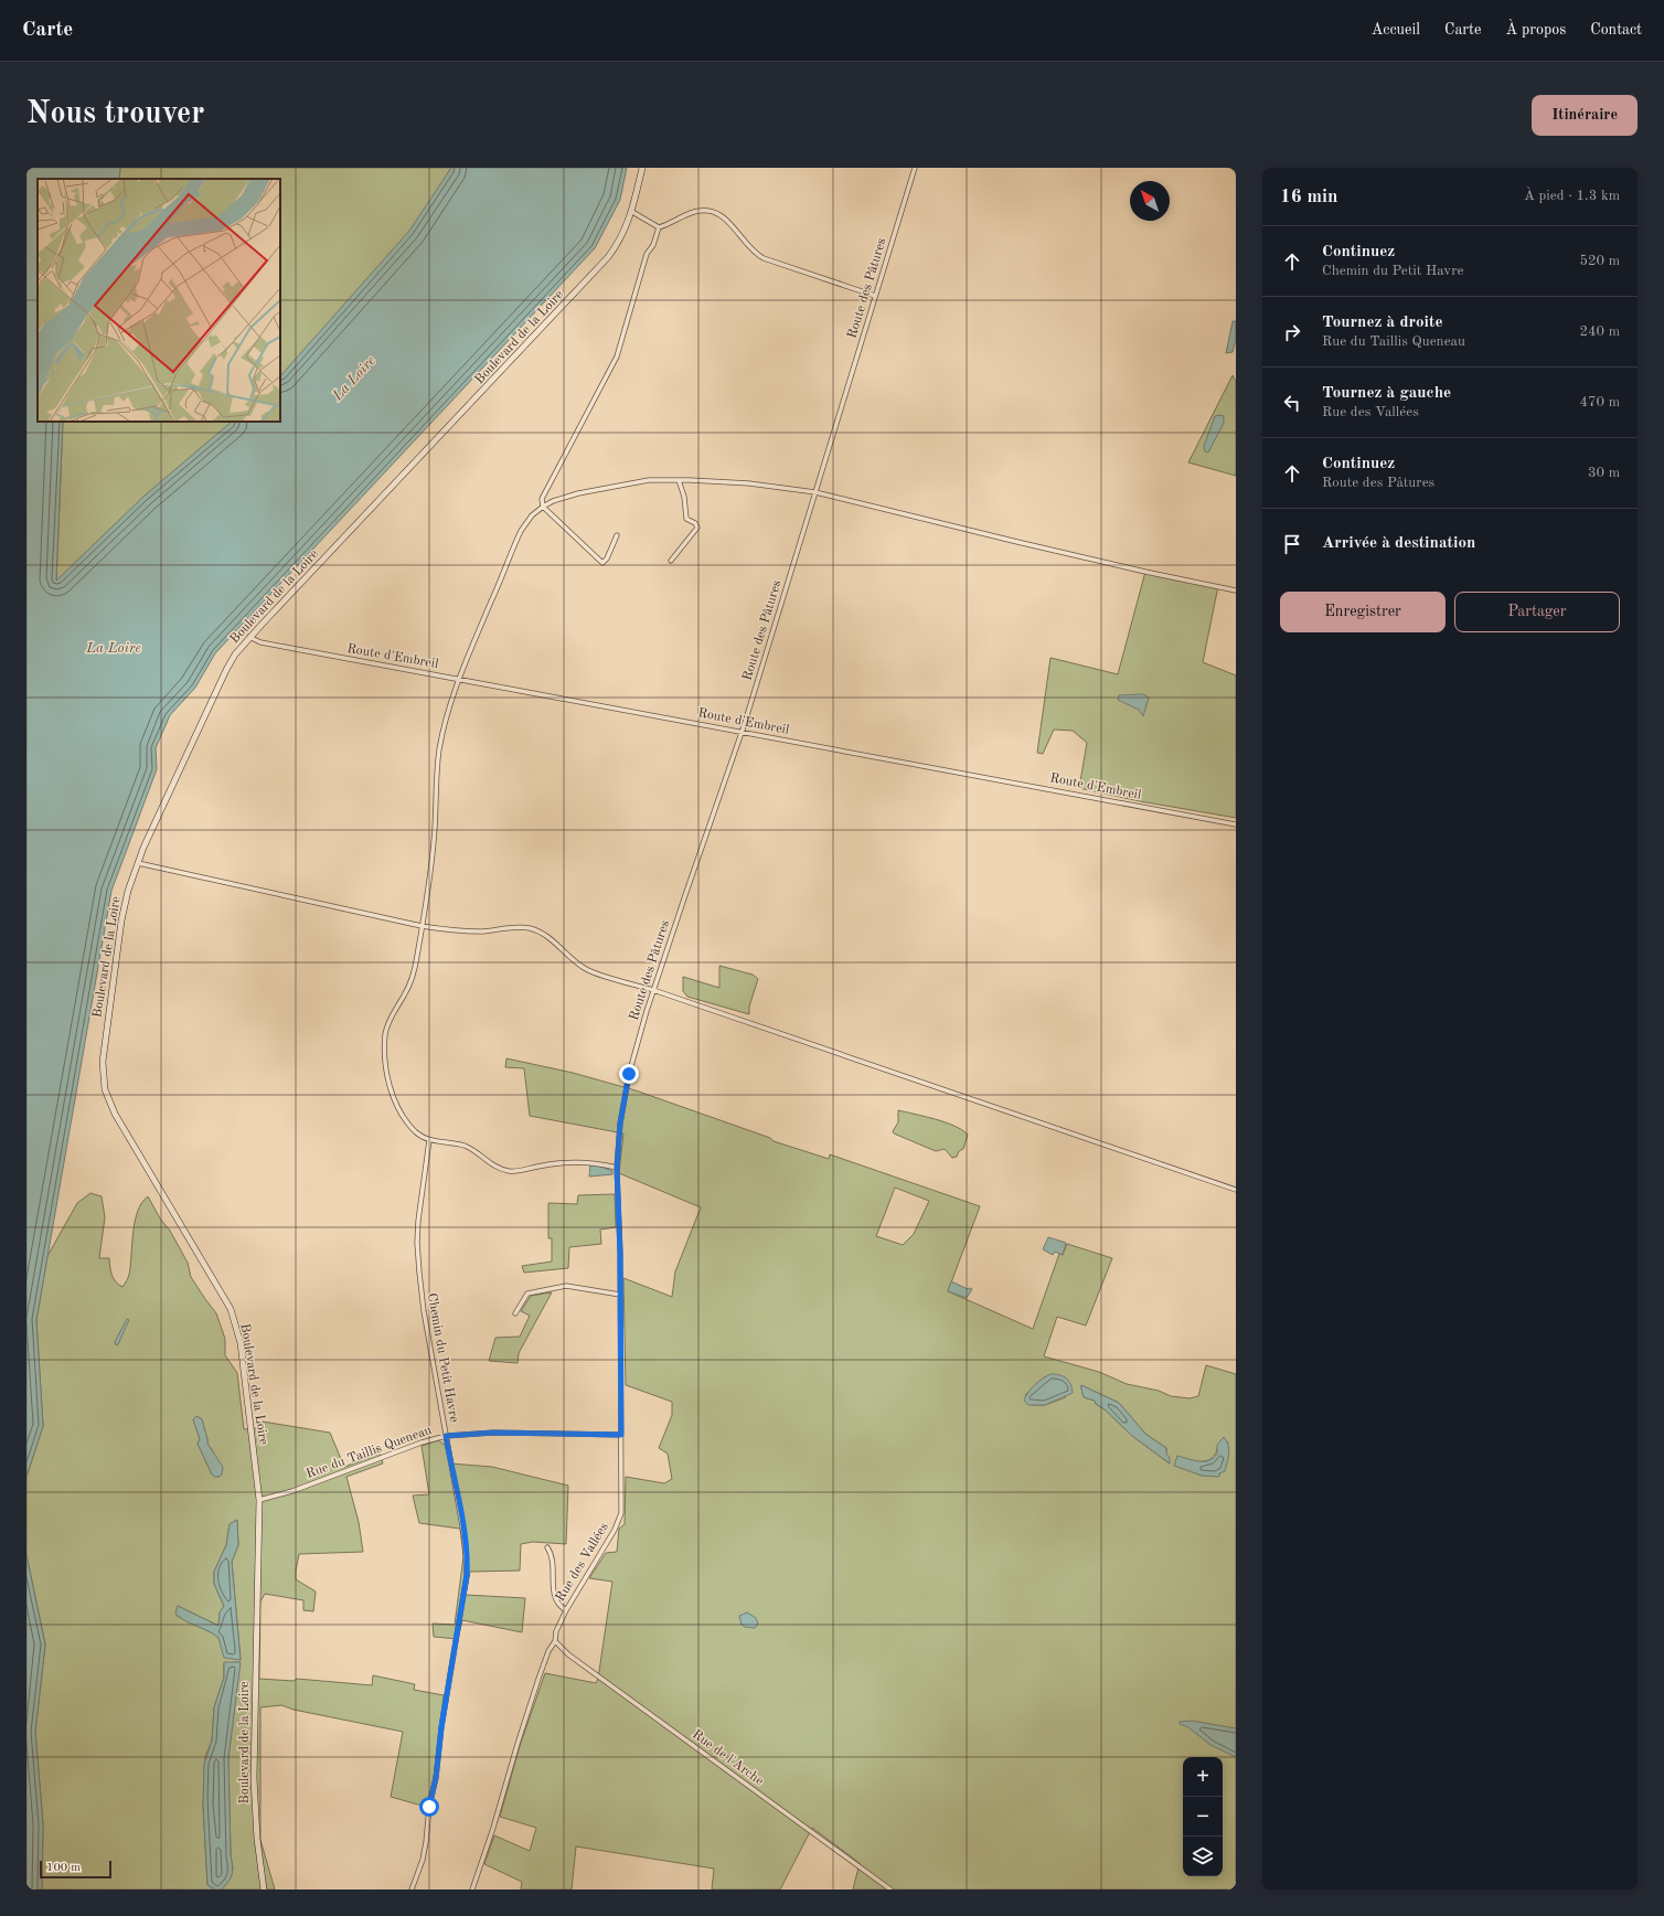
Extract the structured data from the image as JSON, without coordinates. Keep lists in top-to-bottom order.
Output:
{
  "streets": {
    "main road": ["Boulevard de la Loire"],
    "street": [
      "Route des Pâtures",
      "Route d'Embreil",
      "Chemin du Petit Havre",
      "Rue du Taillis Queneau",
      "Rue des Vallées",
      "Rue de l'Arche"
    ]
  },
  "crossings": [
    ["Route des Pâtures", "Route d'Embreil"],
    ["Route des Pâtures", "Rue des Vallées"],
    ["Boulevard de la Loire", "Route d'Embreil"],
    ["Boulevard de la Loire", "Rue du Taillis Queneau"],
    ["Chemin du Petit Havre", "Rue du Taillis Queneau"],
    ["Rue du Taillis Queneau", "Rue des Vallées"],
    ["Rue des Vallées", "Rue de l'Arche"]
  ],
  "water": ["La Loire"],
  "scale_bar": "100 m",
  "north": "top left",
  "page": {
    "header": "Carte",
    "nav": [
      "Accueil",
      "Carte",
      "À propos",
      "Contact"
    ],
    "buttons": [
      "Itinéraire",
      ["Enregistrer", "Partager"]
    ],
    "title": "Nous trouver",
    "heading": ["16 min", "À pied · 1.3 km"],
    "list": [
      ["Continuez", "Chemin du Petit Havre", "520 m"],
      ["Tournez à droite", "Rue du Taillis Queneau", "240 m"],
      ["Tournez à gauche", "Rue des Vallées", "470 m"],
      ["Continuez", "Route des Pâtures", "30 m"],
      "Arrivée à destination"
    ],
    "map_buttons": ["+", "−"],
    "scale": "100 m"
  }
}
